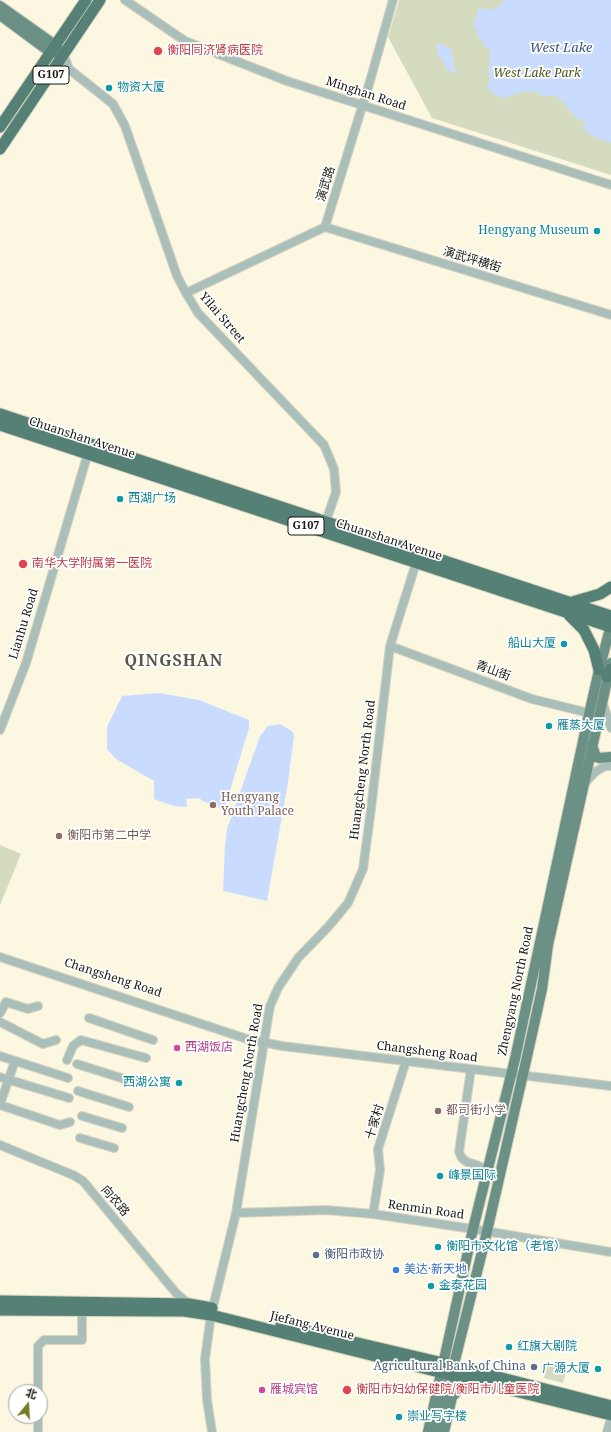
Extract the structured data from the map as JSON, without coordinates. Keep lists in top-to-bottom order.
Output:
{
  "streets": {
    "highway": ["G107", "Chuanshan Avenue", "Jiefang Avenue"],
    "main road": ["Zhengyang North Road"],
    "street": [
      "Minghan Road",
      "演武路",
      "演武坪横街",
      "Yilai Street",
      "Lianhu Road",
      "青山街",
      "Huangcheng North Road",
      "Changsheng Road",
      "十家村",
      "向农路",
      "Renmin Road"
    ]
  },
  "crossings": [
    ["G107", "Yilai Street"],
    ["Minghan Road", "演武路"],
    ["演武路", "演武坪横街"],
    ["Yilai Street", "Chuanshan Avenue"],
    ["Chuanshan Avenue", "Lianhu Road"],
    ["Chuanshan Avenue", "Huangcheng North Road"],
    ["Chuanshan Avenue", "Zhengyang North Road"],
    ["青山街", "Huangcheng North Road"],
    ["青山街", "Zhengyang North Road"],
    ["Huangcheng North Road", "Changsheng Road"],
    ["Huangcheng North Road", "Renmin Road"],
    ["Huangcheng North Road", "Jiefang Avenue"],
    ["Changsheng Road", "Zhengyang North Road"],
    ["Changsheng Road", "十家村"],
    ["Zhengyang North Road", "Renmin Road"],
    ["Zhengyang North Road", "Jiefang Avenue"],
    ["十家村", "Renmin Road"],
    ["向农路", "Jiefang Avenue"]
  ],
  "districts": ["QINGSHAN"],
  "water": ["West Lake"],
  "parks": ["West Lake Park"],
  "places": [
    "衡阳同济肾病医院",
    "物资大厦",
    "Hengyang Museum",
    "西湖广场",
    "南华大学附属第一医院",
    "船山大厦",
    "雁蒸大厦",
    "Hengyang Youth Palace",
    "衡阳市第二中学",
    "西湖饭店",
    "西湖公寓",
    "都司街小学",
    "峰景国际",
    "衡阳市文化馆（老馆）",
    "衡阳市政协",
    "美达·新天地",
    "金泰花园",
    "红旗大剧院",
    "Agricultural Bank of China",
    "广源大厦",
    "雁城宾馆",
    "衡阳市妇幼保健院/衡阳市儿童医院",
    "崇业写字楼"
  ],
  "north": "top"
}
